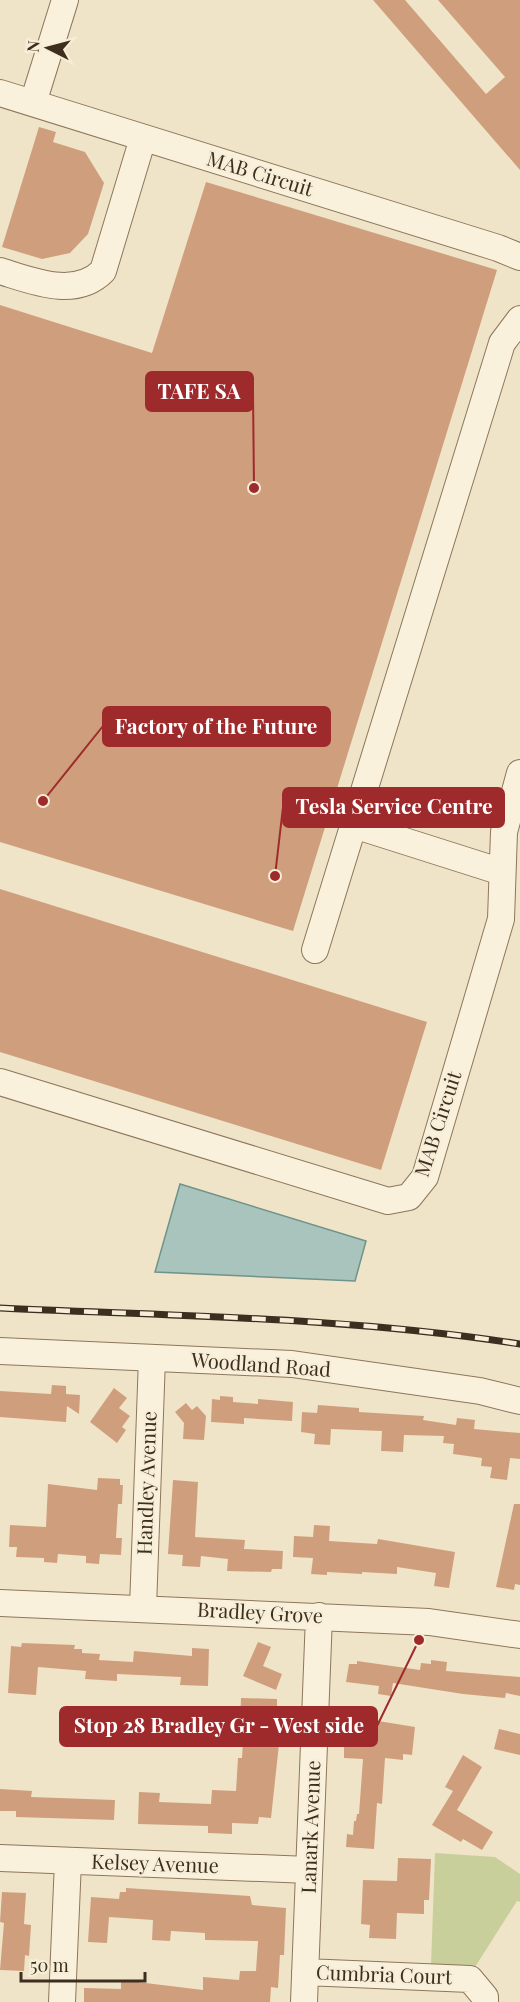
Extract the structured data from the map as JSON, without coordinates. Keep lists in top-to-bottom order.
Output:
{
  "streets": {
    "street": [
      "MAB Circuit",
      "Woodland Road",
      "Handley Avenue",
      "Bradley Grove",
      "Lanark Avenue",
      "Kelsey Avenue",
      "Cumbria Court"
    ]
  },
  "crossings": [
    ["Woodland Road", "Handley Avenue"],
    ["Handley Avenue", "Bradley Grove"],
    ["Bradley Grove", "Lanark Avenue"],
    ["Lanark Avenue", "Kelsey Avenue"],
    ["Lanark Avenue", "Cumbria Court"]
  ],
  "places": [
    "TAFE SA",
    "Factory of the Future",
    "Tesla Service Centre",
    "Stop 28 Bradley Gr - West side"
  ],
  "scale_bar": "50 m",
  "north": "left"
}
